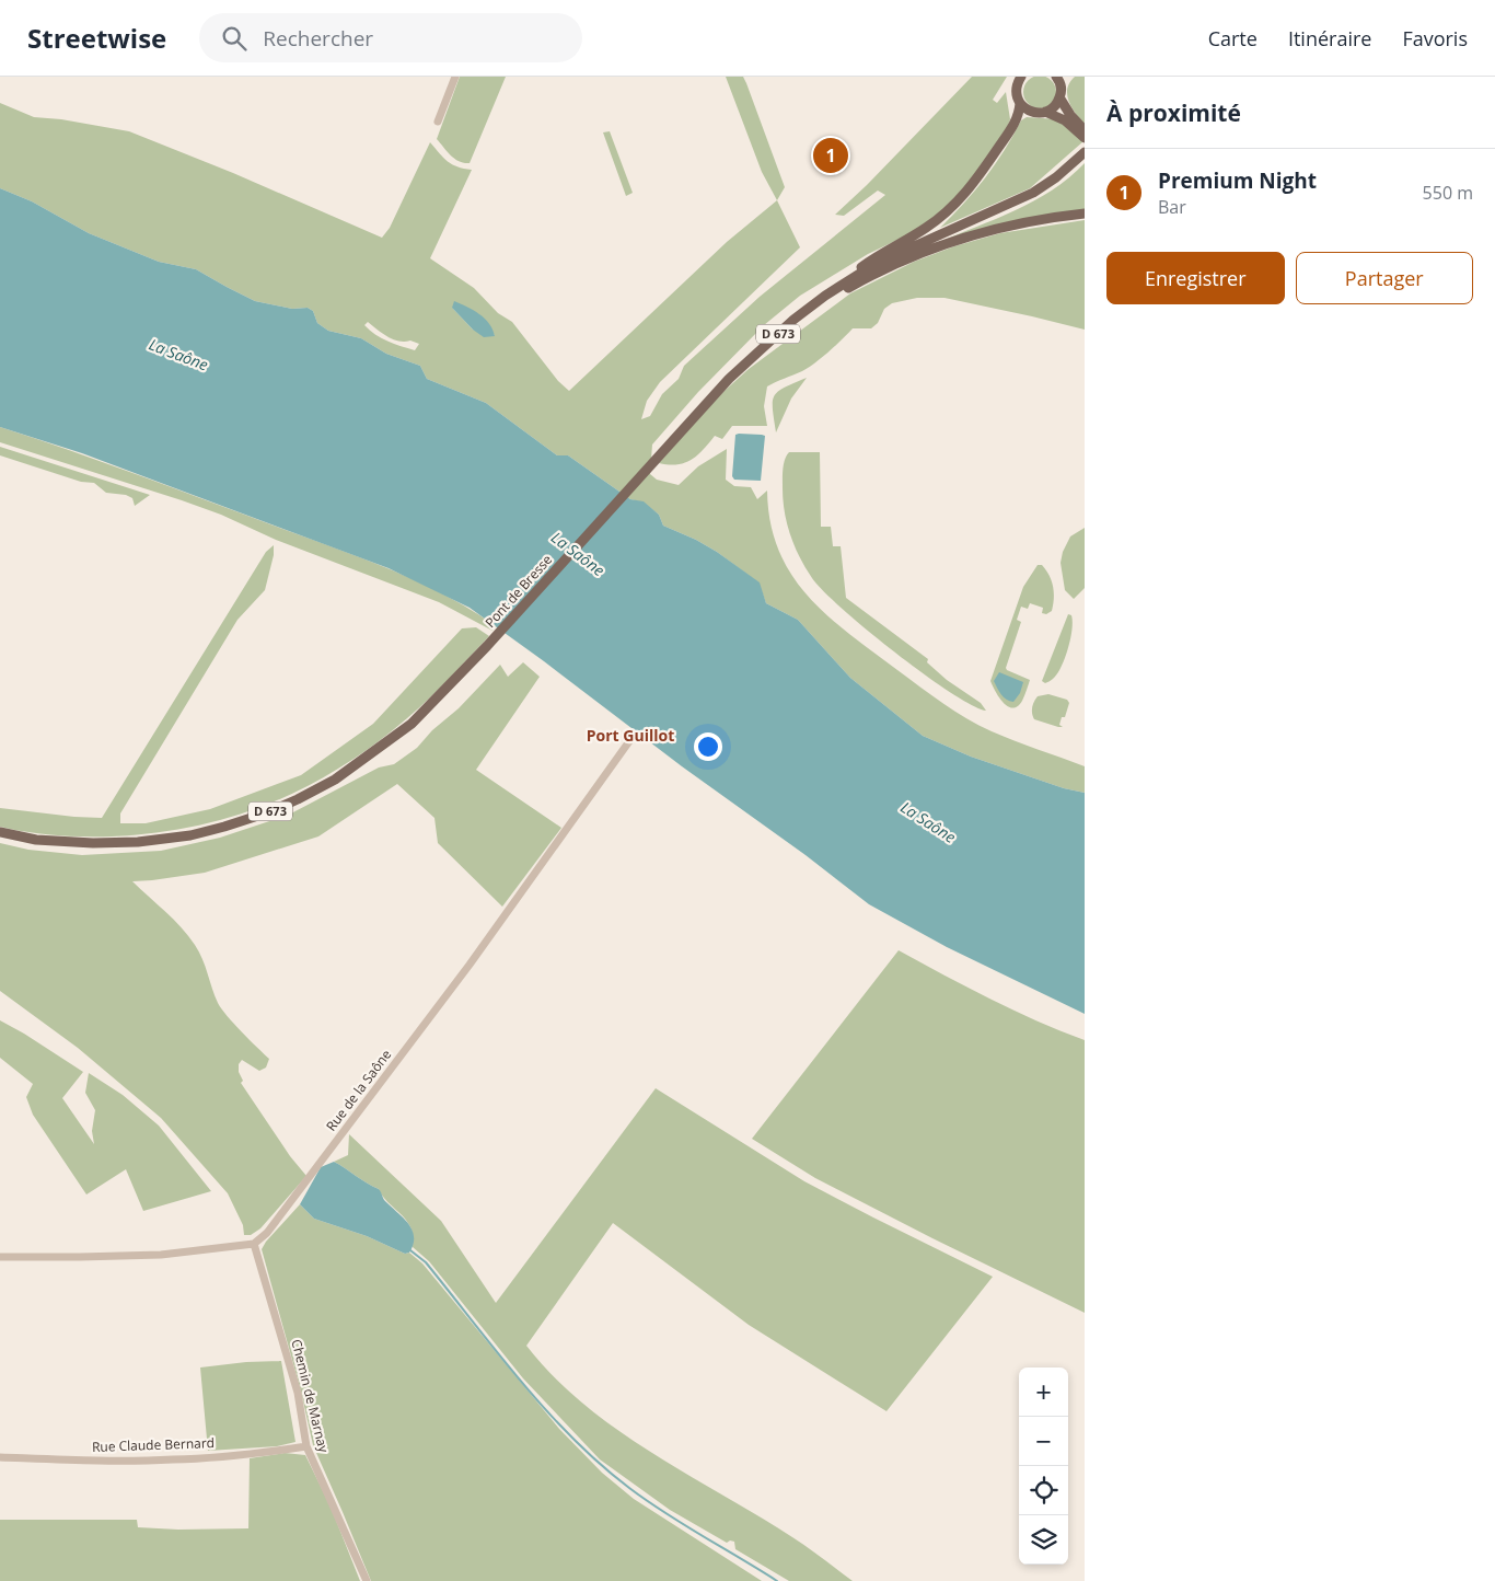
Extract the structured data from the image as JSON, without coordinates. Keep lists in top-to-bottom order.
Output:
{
  "streets": {
    "main road": ["D 673", "Pont de Bresse"],
    "street": ["Rue de la Saône", "Chemin de Marnay", "Rue Claude Bernard"]
  },
  "crossings": [
    ["D 673", "Pont de Bresse"],
    ["Rue de la Saône", "Chemin de Marnay"],
    ["Chemin de Marnay", "Rue Claude Bernard"]
  ],
  "districts": ["Port Guillot"],
  "water": ["La Saône"],
  "page": {
    "header": "Streetwise",
    "search": "Rechercher",
    "nav": ["Carte", "Itinéraire", "Favoris"],
    "heading": "À proximité",
    "pins": "1",
    "list": [
      {
        "mark": "1",
        "name": "Premium Night",
        "note": "Bar",
        "value": "550 m"
      }
    ],
    "buttons": ["Enregistrer", "Partager"],
    "map_buttons": ["+", "−"]
  }
}
